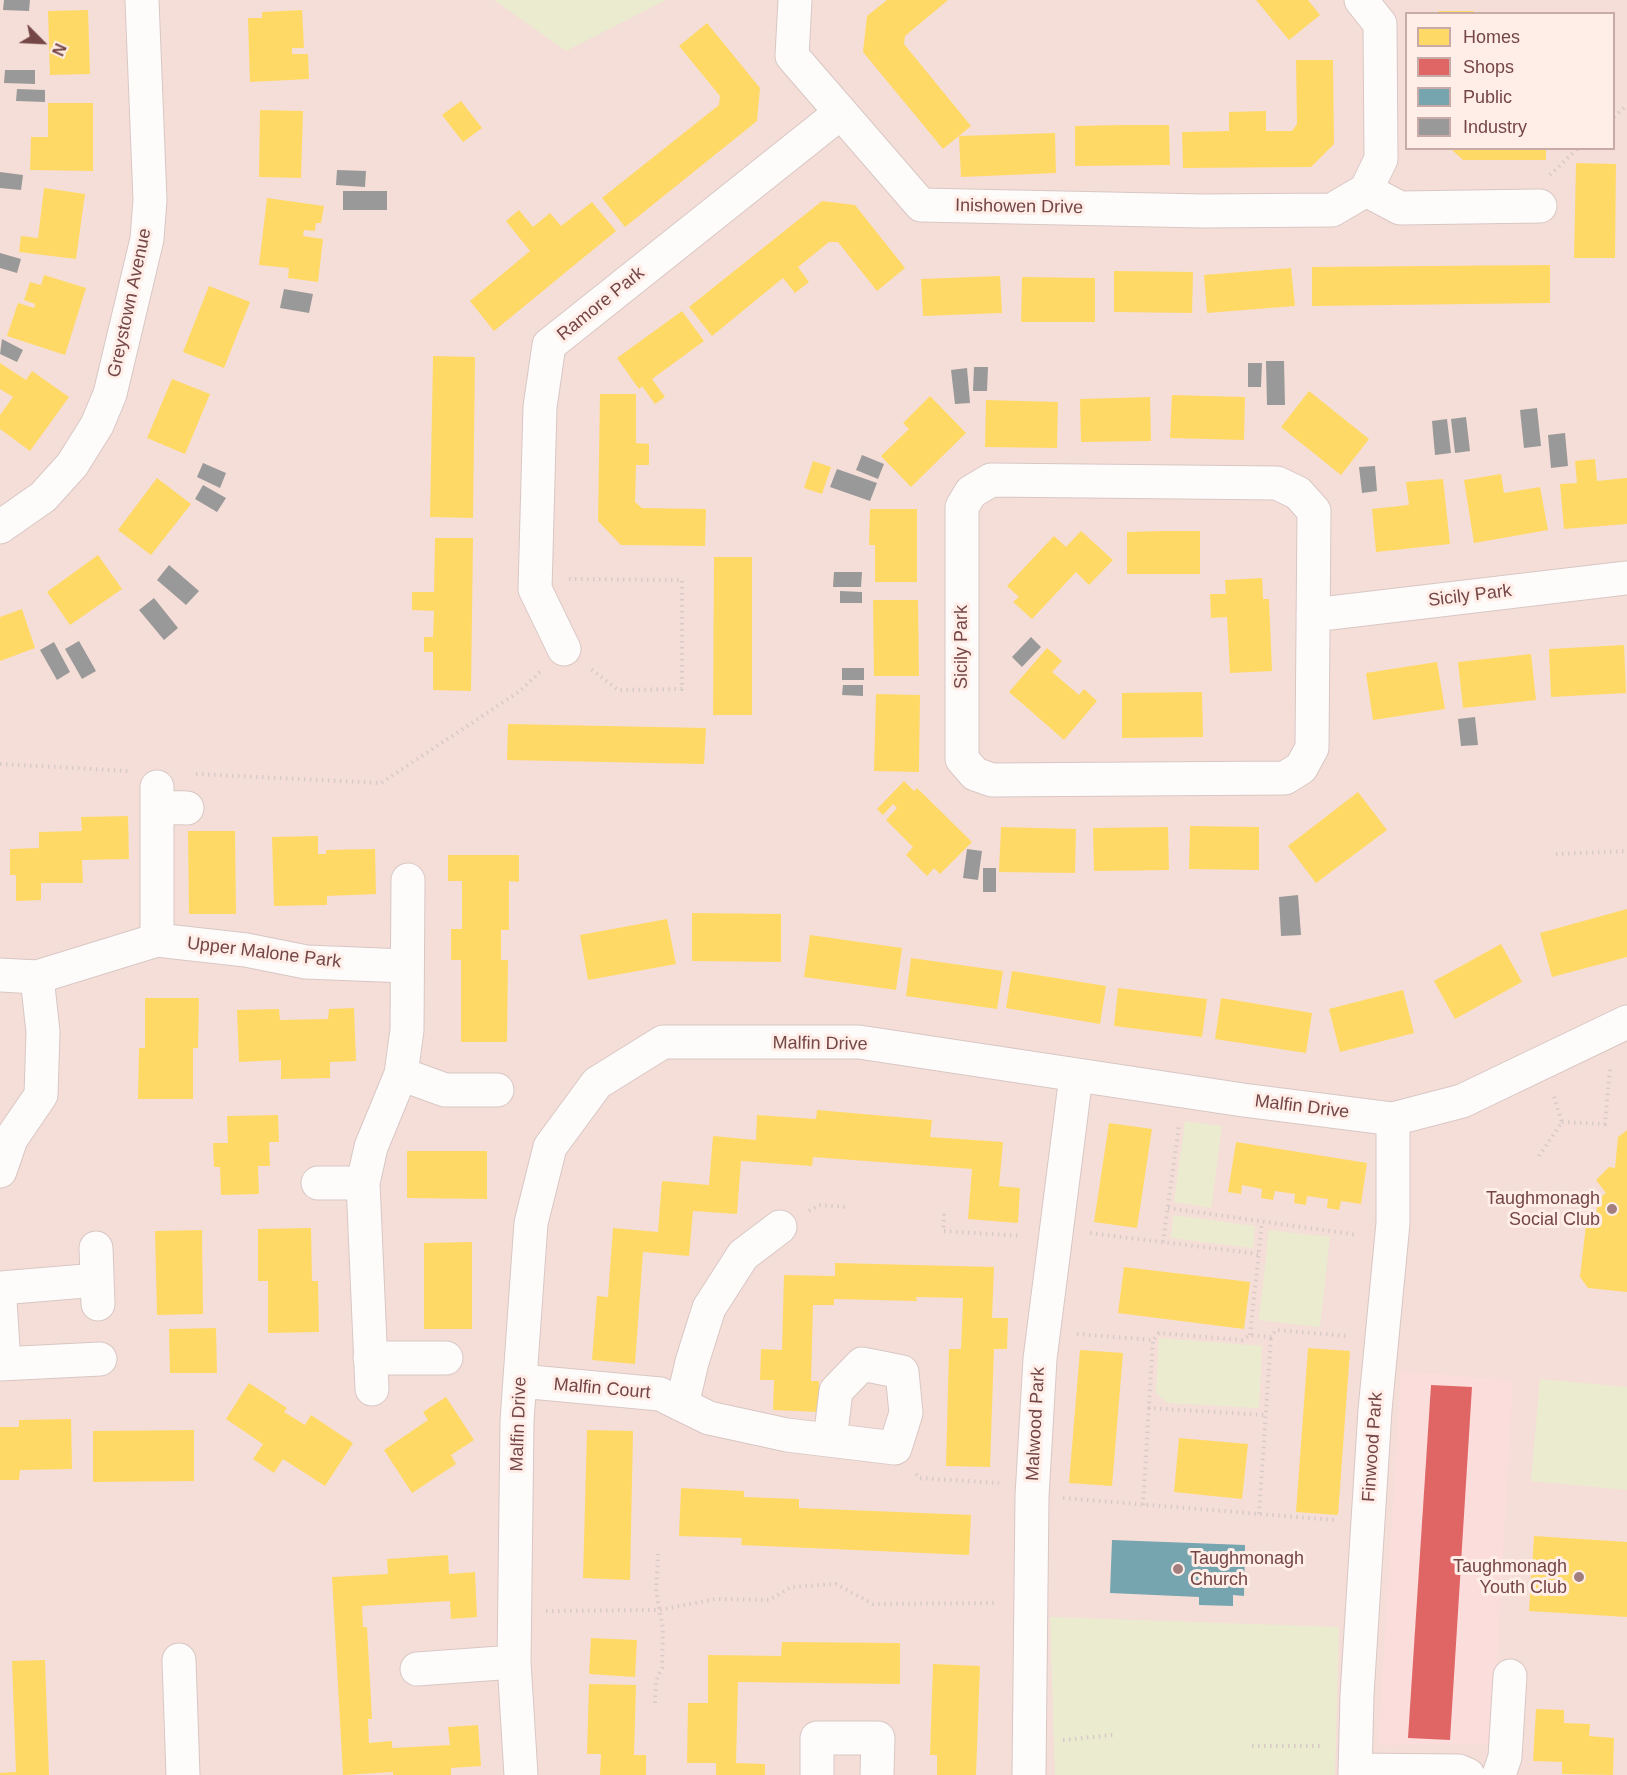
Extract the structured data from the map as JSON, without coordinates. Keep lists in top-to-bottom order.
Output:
{
  "streets": {
    "street": [
      "Inishowen Drive",
      "Greystown Avenue",
      "Ramore Park",
      "Sicily Park",
      "Upper Malone Park",
      "Malfin Drive",
      "Malfin Court",
      "Malwood Park",
      "Finwood Park"
    ]
  },
  "crossings": [
    ["Inishowen Drive", "Ramore Park"],
    ["Malfin Drive", "Malfin Court"],
    ["Malfin Drive", "Malwood Park"],
    ["Malfin Drive", "Finwood Park"]
  ],
  "places": ["Taughmonagh Social Club", "Taughmonagh Church", "Taughmonagh Youth Club"],
  "legend": [
    "Homes",
    "Shops",
    "Public",
    "Industry"
  ],
  "north": "bottom right"
}
